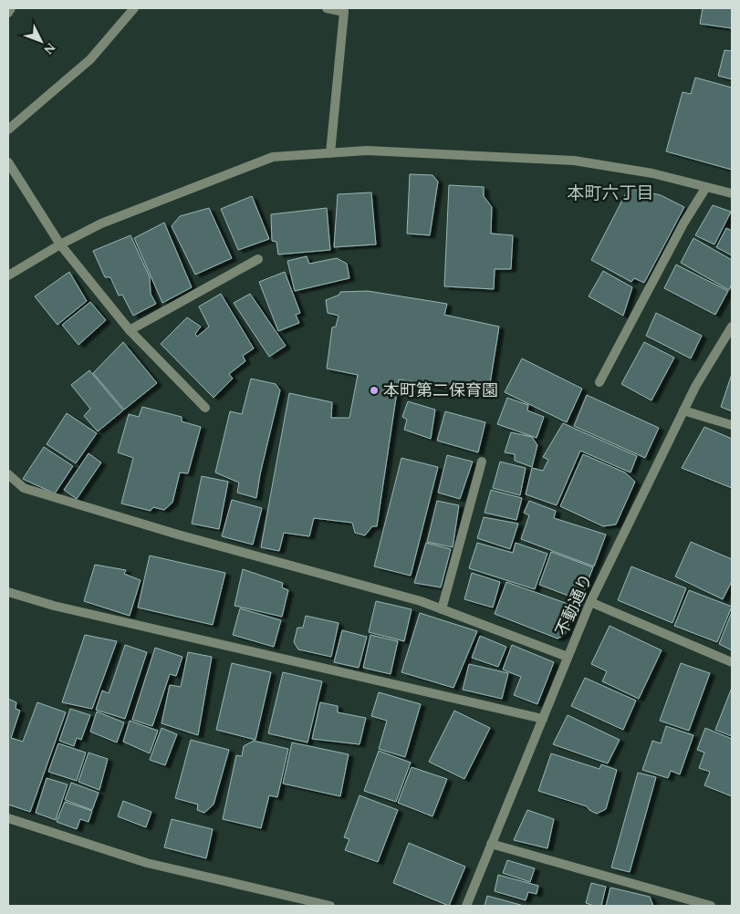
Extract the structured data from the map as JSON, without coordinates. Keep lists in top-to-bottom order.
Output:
{
  "streets": {
    "street": ["不動通り"]
  },
  "districts": ["本町六丁目"],
  "places": ["本町第二保育園"],
  "north": "bottom right"
}
